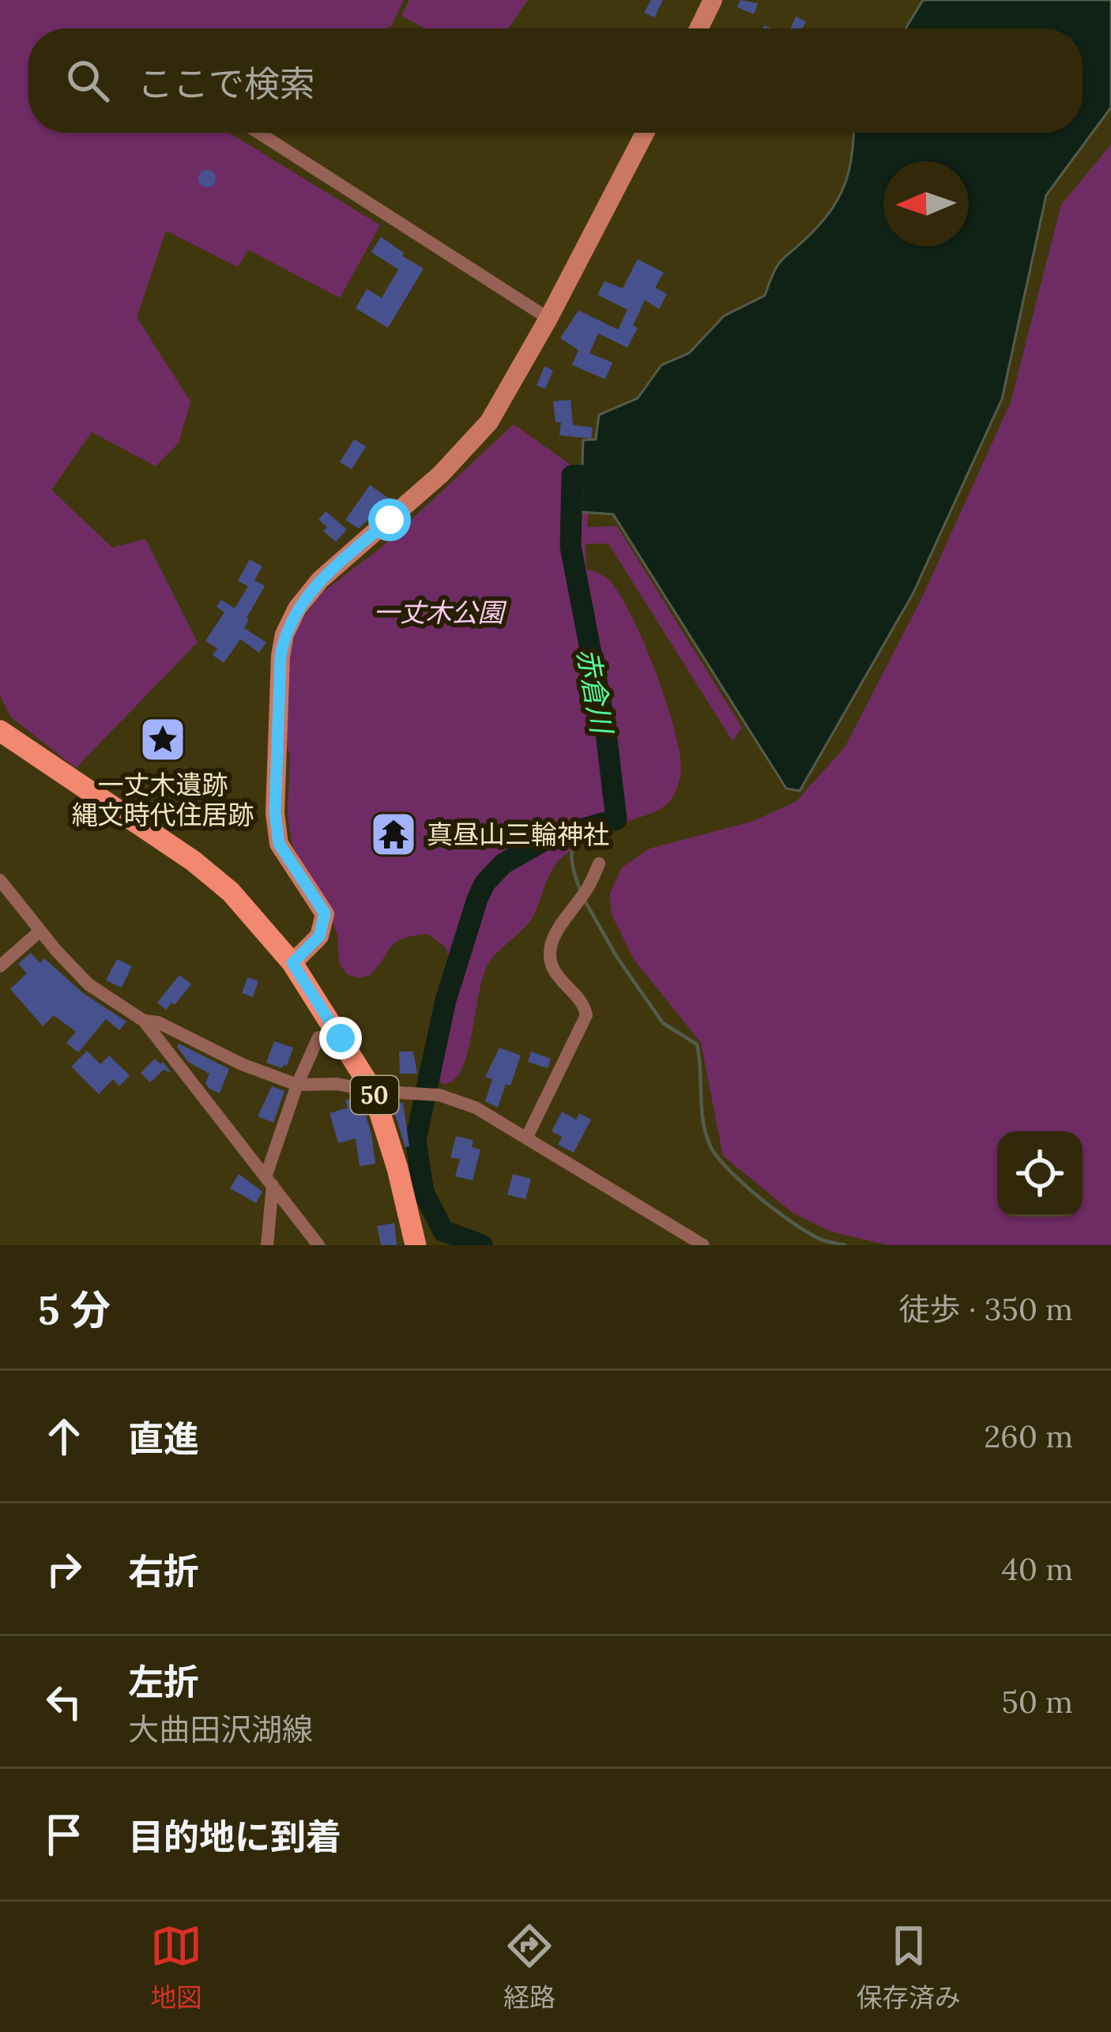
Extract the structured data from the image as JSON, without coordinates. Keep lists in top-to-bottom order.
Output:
{
  "streets": {
    "main road": ["50"]
  },
  "water": ["赤倉川"],
  "parks": ["一丈木公園"],
  "places": {
    "place": ["一丈木遺跡 縄文時代住居跡"],
    "temple": ["真昼山三輪神社"]
  },
  "north": "left",
  "page": {
    "search": "ここで検索",
    "heading": ["5 分", "徒歩 · 350 m"],
    "list": [
      ["直進", "260 m"],
      ["右折", "40 m"],
      ["左折", "大曲田沢湖線", "50 m"],
      "目的地に到着"
    ],
    "nav": ["地図", "経路", "保存済み"]
  }
}
